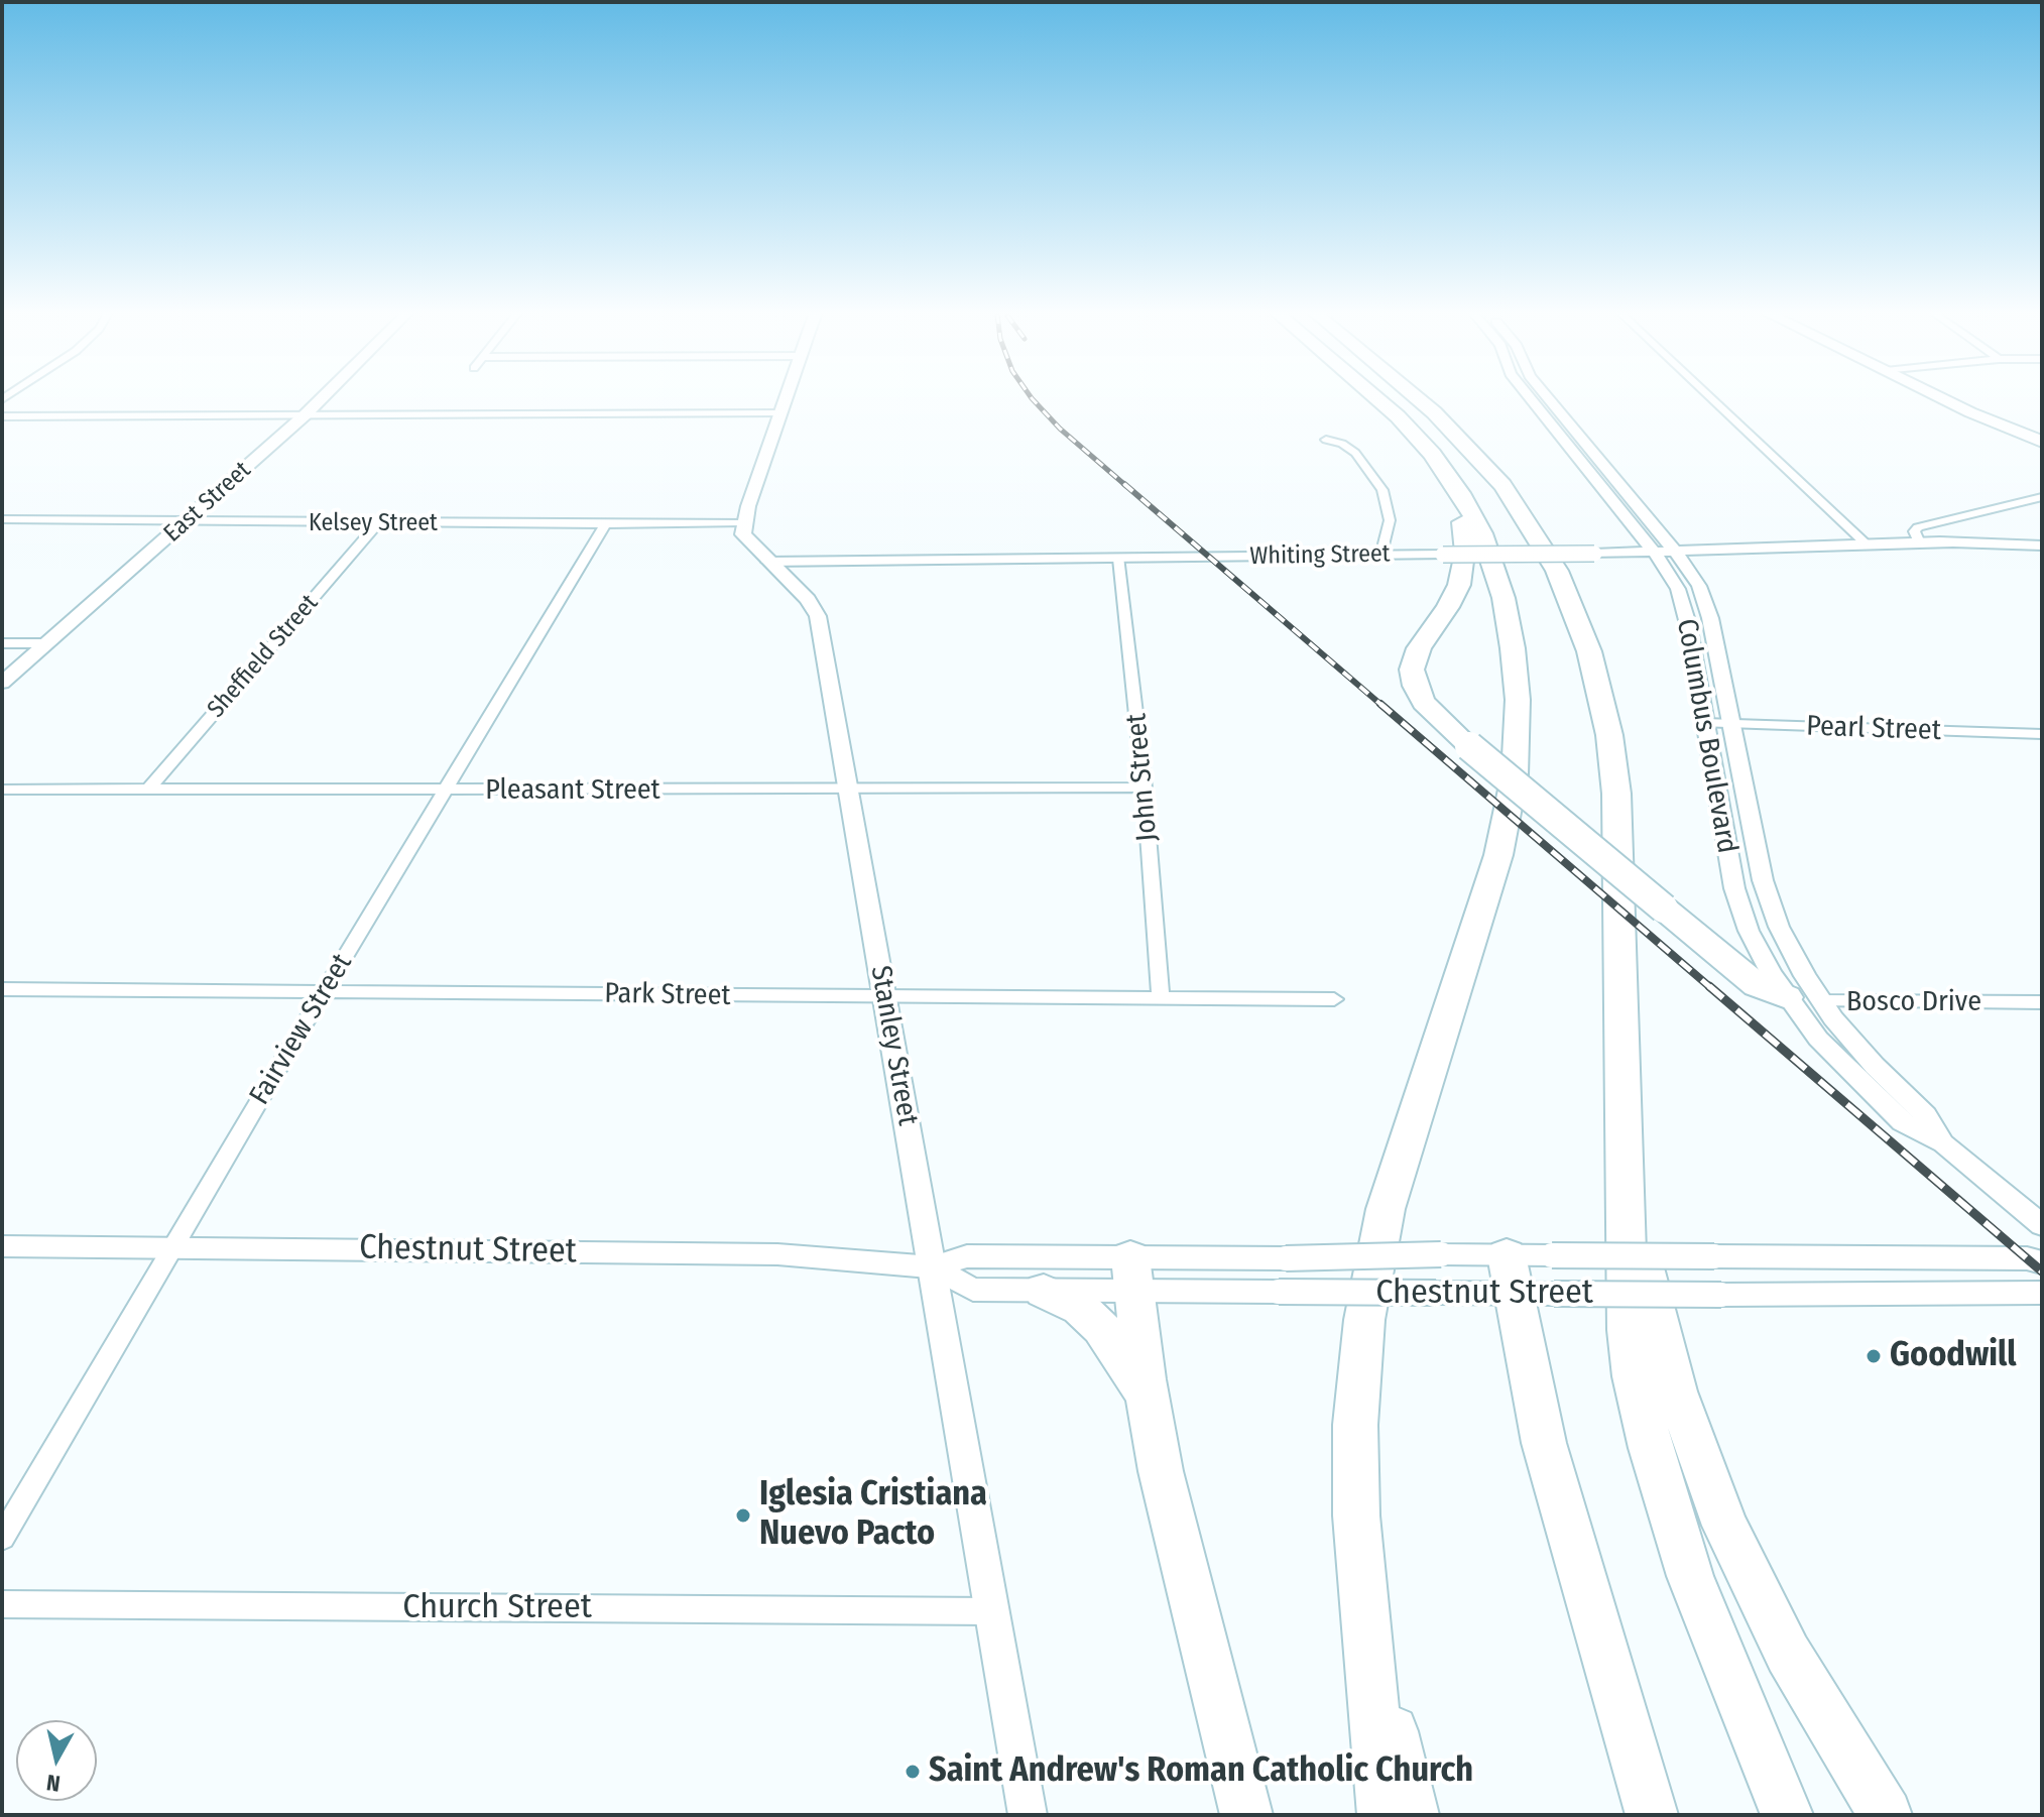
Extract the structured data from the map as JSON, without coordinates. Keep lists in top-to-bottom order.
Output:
{
  "streets": {
    "main road": ["East Street", "Stanley Street"],
    "street": [
      "Kelsey Street",
      "Whiting Street",
      "Sheffield Street",
      "Pearl Street",
      "Columbus Boulevard",
      "John Street",
      "Pleasant Street",
      "Park Street",
      "Bosco Drive",
      "Fairview Street",
      "Chestnut Street",
      "Church Street"
    ]
  },
  "crossings": [
    ["East Street", "Kelsey Street"],
    ["Kelsey Street", "Sheffield Street"],
    ["Kelsey Street", "Fairview Street"],
    ["Kelsey Street", "Stanley Street"],
    ["Whiting Street", "Columbus Boulevard"],
    ["Whiting Street", "John Street"],
    ["Whiting Street", "Stanley Street"],
    ["Sheffield Street", "Pleasant Street"],
    ["Pearl Street", "Columbus Boulevard"],
    ["Columbus Boulevard", "Bosco Drive"],
    ["John Street", "Pleasant Street"],
    ["John Street", "Park Street"],
    ["Pleasant Street", "Fairview Street"],
    ["Pleasant Street", "Stanley Street"],
    ["Park Street", "Fairview Street"],
    ["Park Street", "Stanley Street"],
    ["Fairview Street", "Chestnut Street"],
    ["Stanley Street", "Chestnut Street"],
    ["Stanley Street", "Church Street"]
  ],
  "places": ["Goodwill", "Iglesia Cristiana Nuevo Pacto", "Saint Andrew's Roman Catholic Church"],
  "north": "bottom"
}
